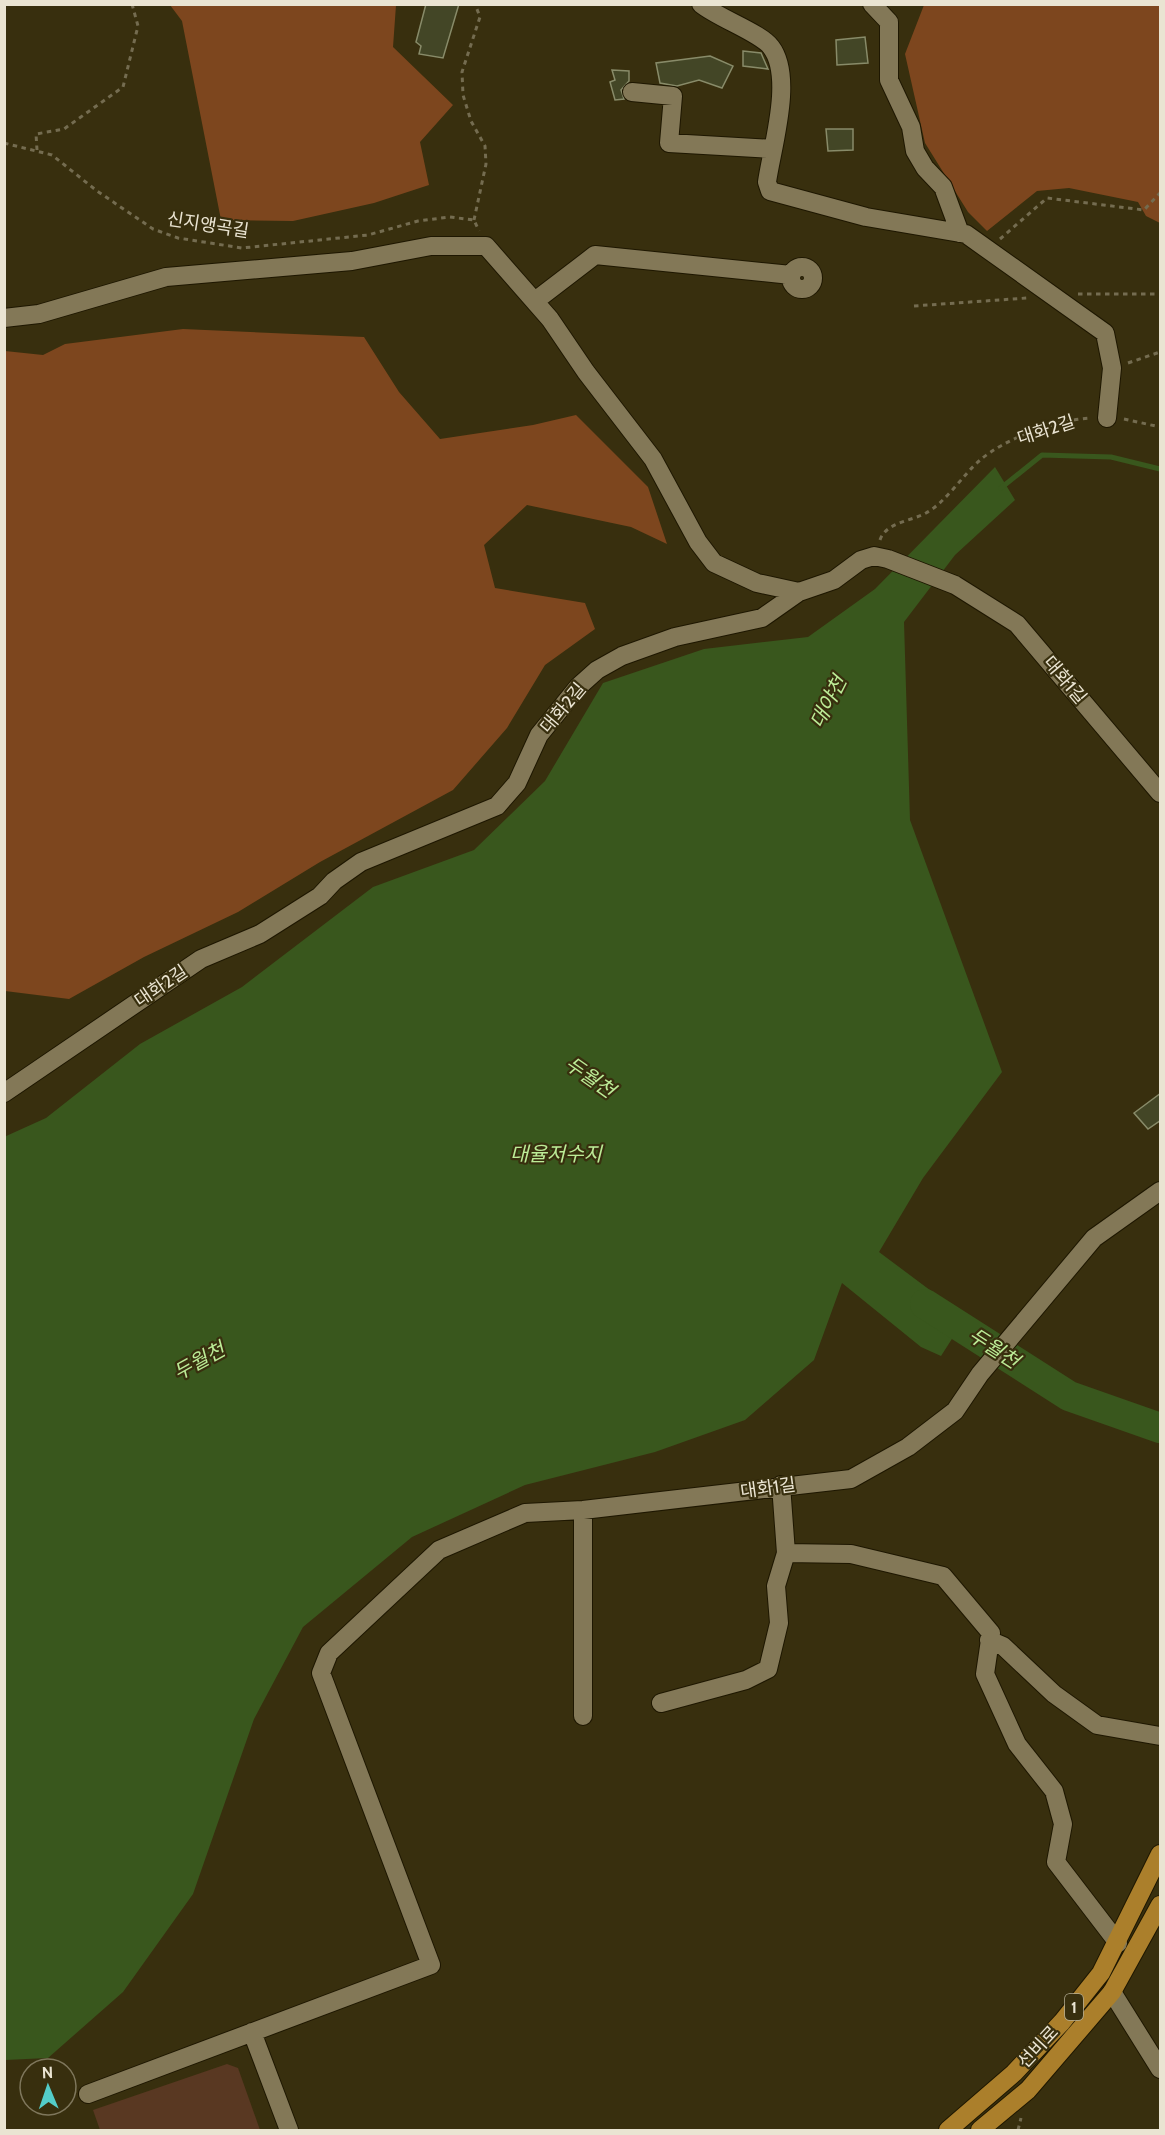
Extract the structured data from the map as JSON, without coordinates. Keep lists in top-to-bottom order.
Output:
{
  "streets": {
    "main road": ["1", "선비로"],
    "street": ["대화2길", "대화1길"],
    "path": ["신지앵곡길"]
  },
  "crossings": [
    ["대화2길", "대화1길"]
  ],
  "water": ["대야천", "두월천", "대율저수지"],
  "north": "top"
}
